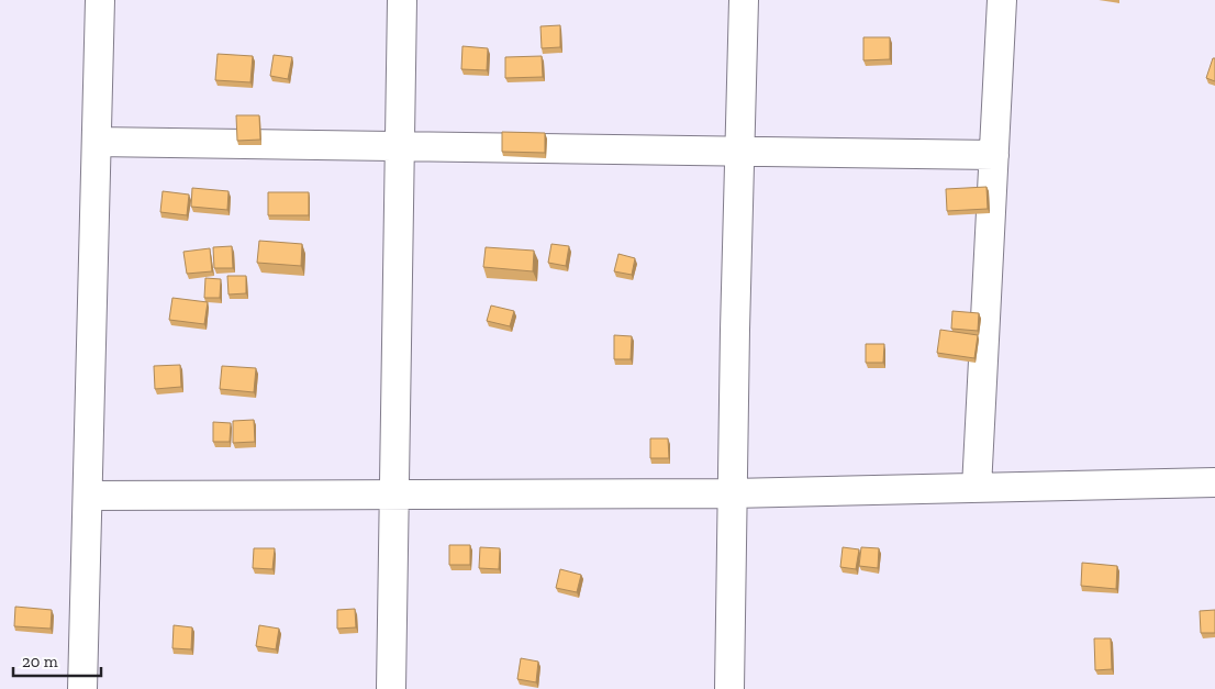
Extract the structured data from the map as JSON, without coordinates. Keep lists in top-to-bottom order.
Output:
{
  "scale_bar": "20 m"
}
